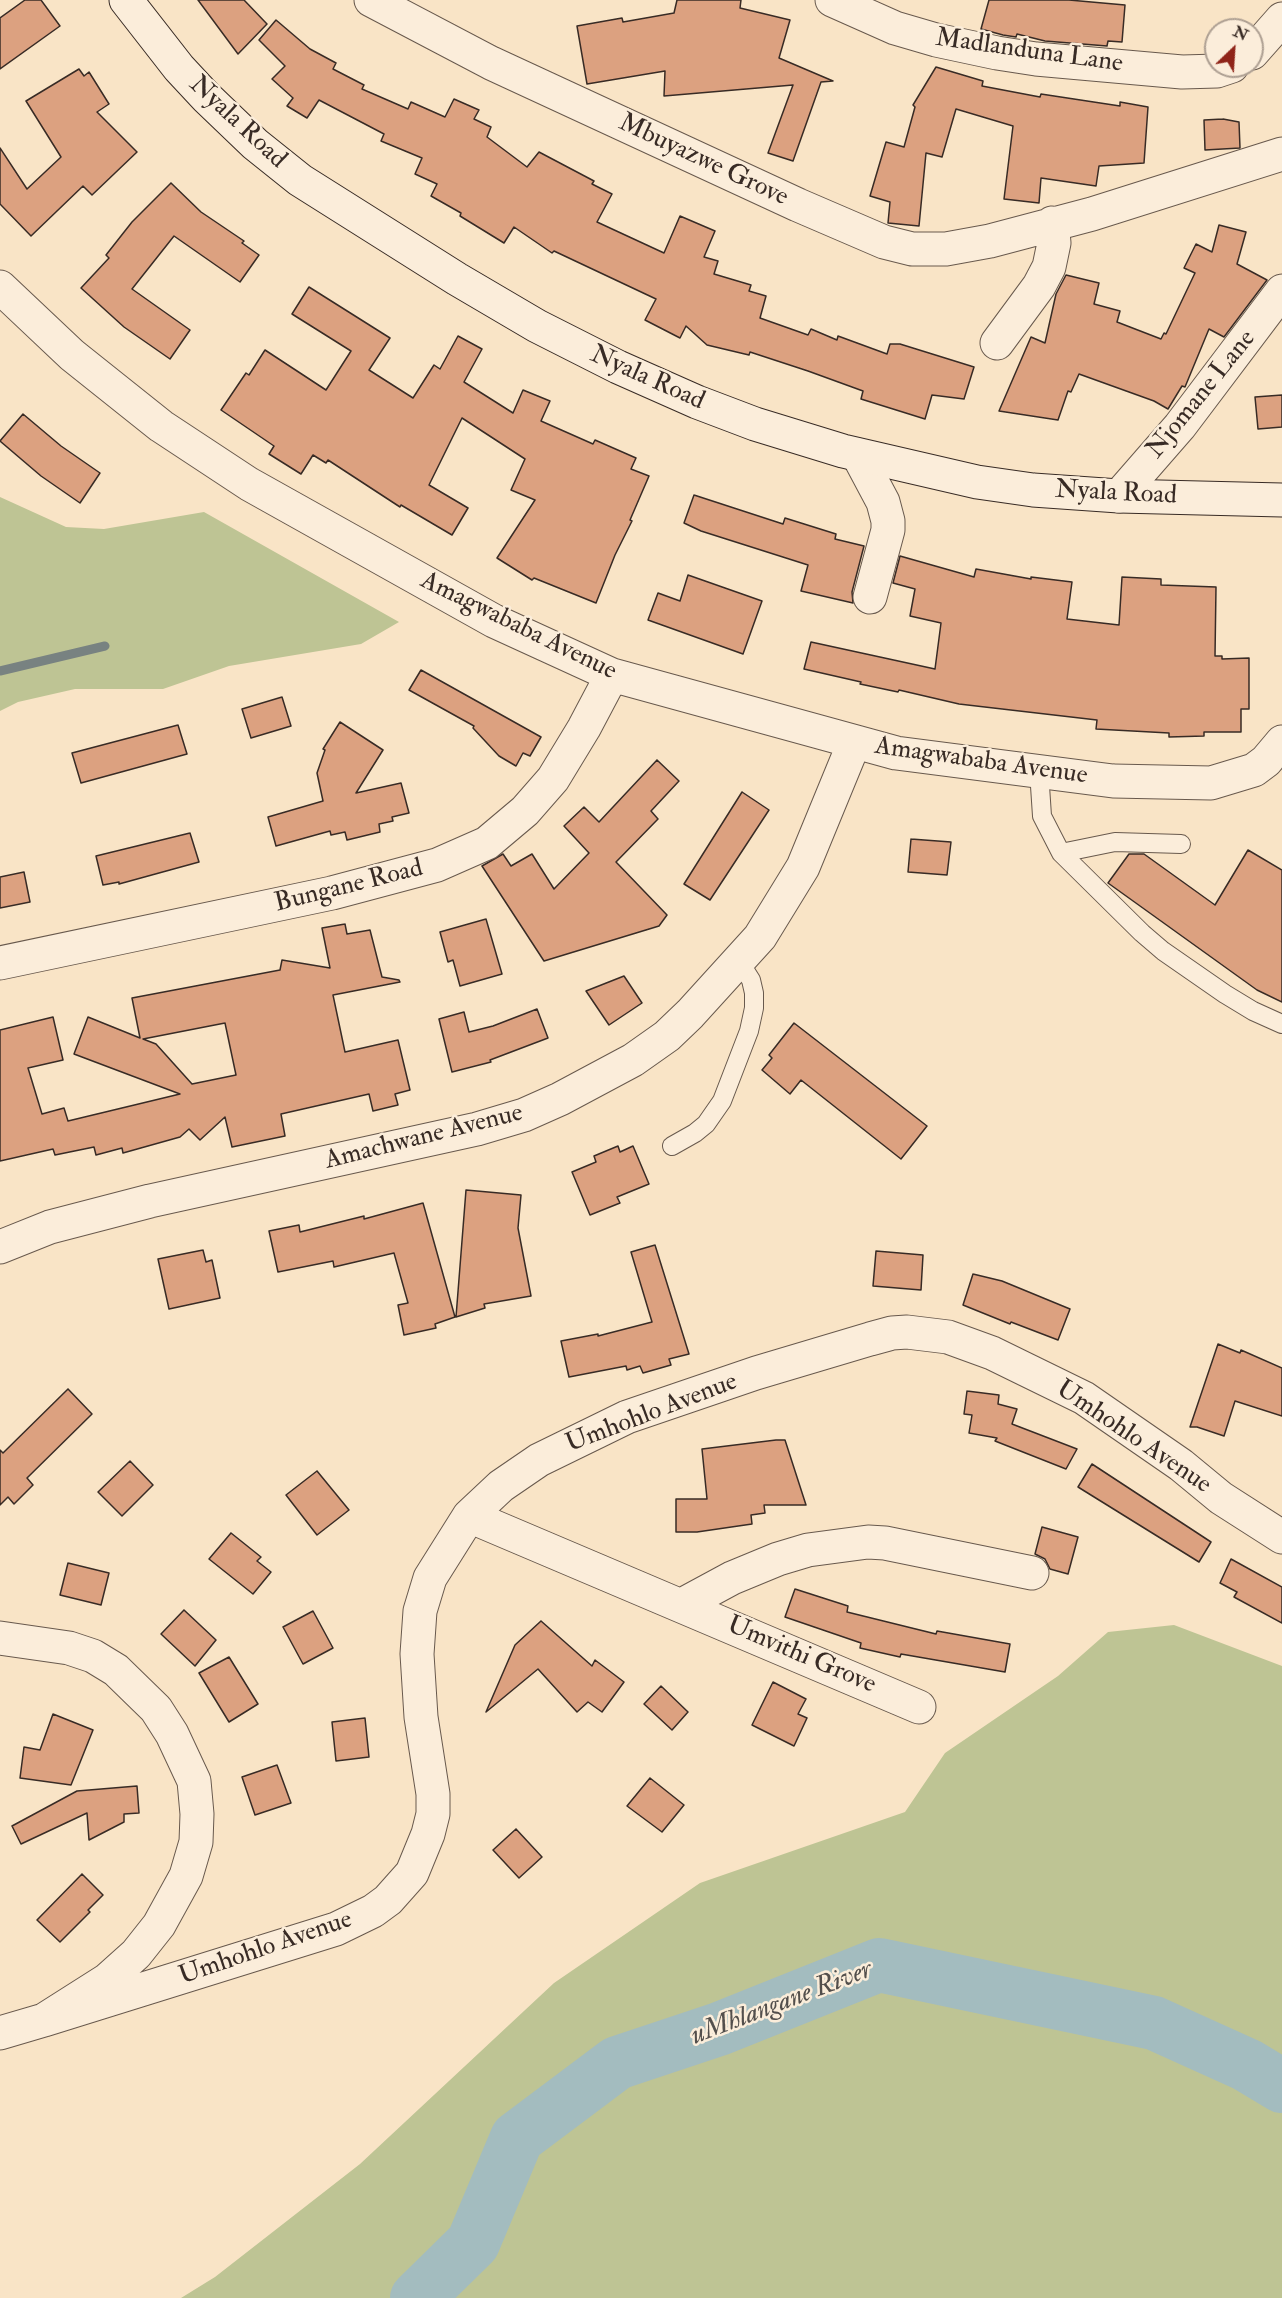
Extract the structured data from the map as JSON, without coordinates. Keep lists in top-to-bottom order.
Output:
{
  "streets": {
    "street": [
      "Madlanduna Lane",
      "Nyala Road",
      "Mbuyazwe Grove",
      "Njomane Lane",
      "Amagwababa Avenue",
      "Bungane Road",
      "Amachwane Avenue",
      "Umhohlo Avenue",
      "Umvithi Grove"
    ]
  },
  "crossings": [
    ["Nyala Road", "Njomane Lane"],
    ["Amagwababa Avenue", "Bungane Road"],
    ["Amagwababa Avenue", "Amachwane Avenue"],
    ["Umhohlo Avenue", "Umvithi Grove"]
  ],
  "water": ["uMhlangane River"],
  "north": "top right"
}
